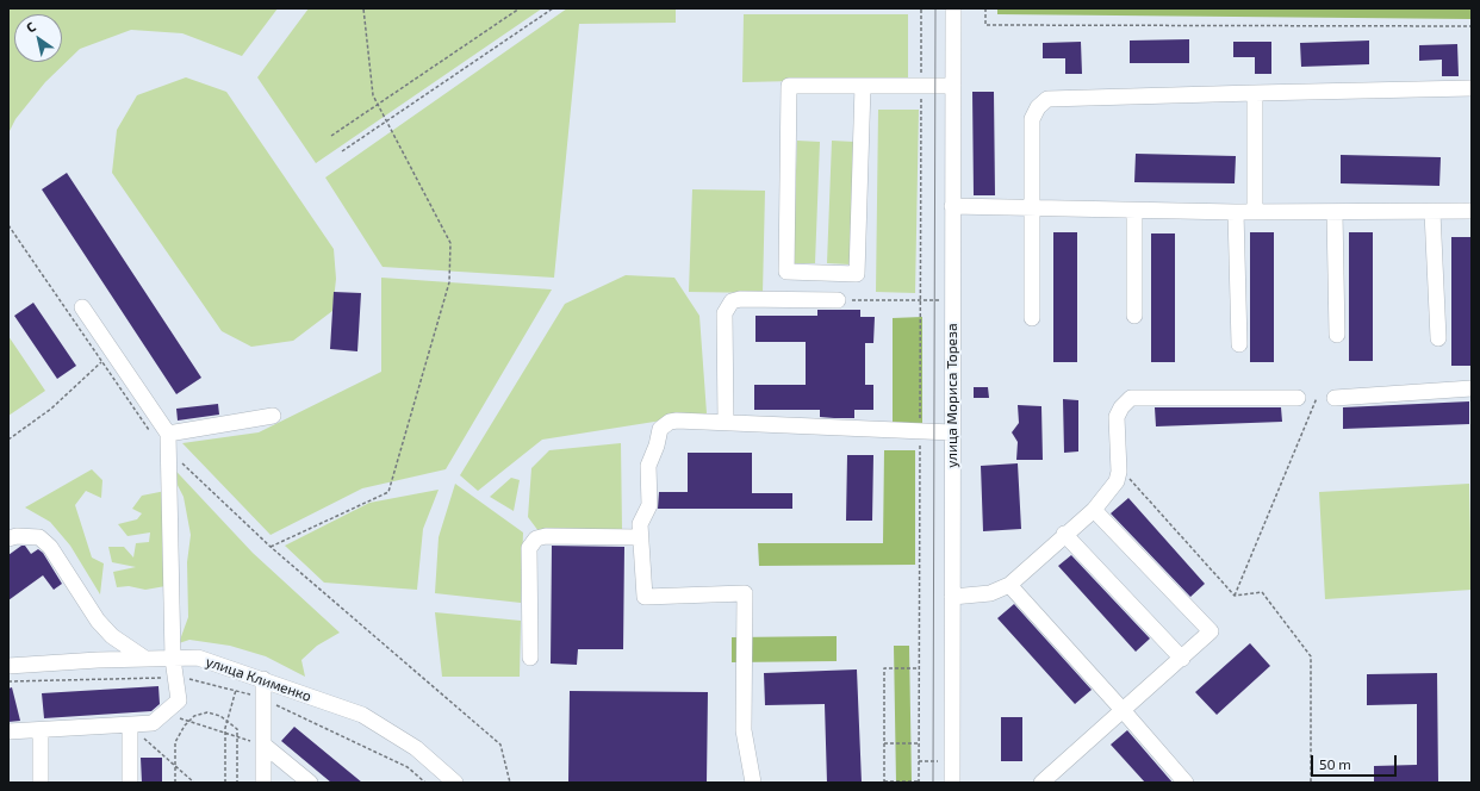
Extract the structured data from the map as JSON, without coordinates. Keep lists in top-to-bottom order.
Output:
{
  "streets": {
    "street": ["улица Мориса Тореза", "улица Клименко"]
  },
  "scale_bar": "50 m",
  "north": "top left"
}
